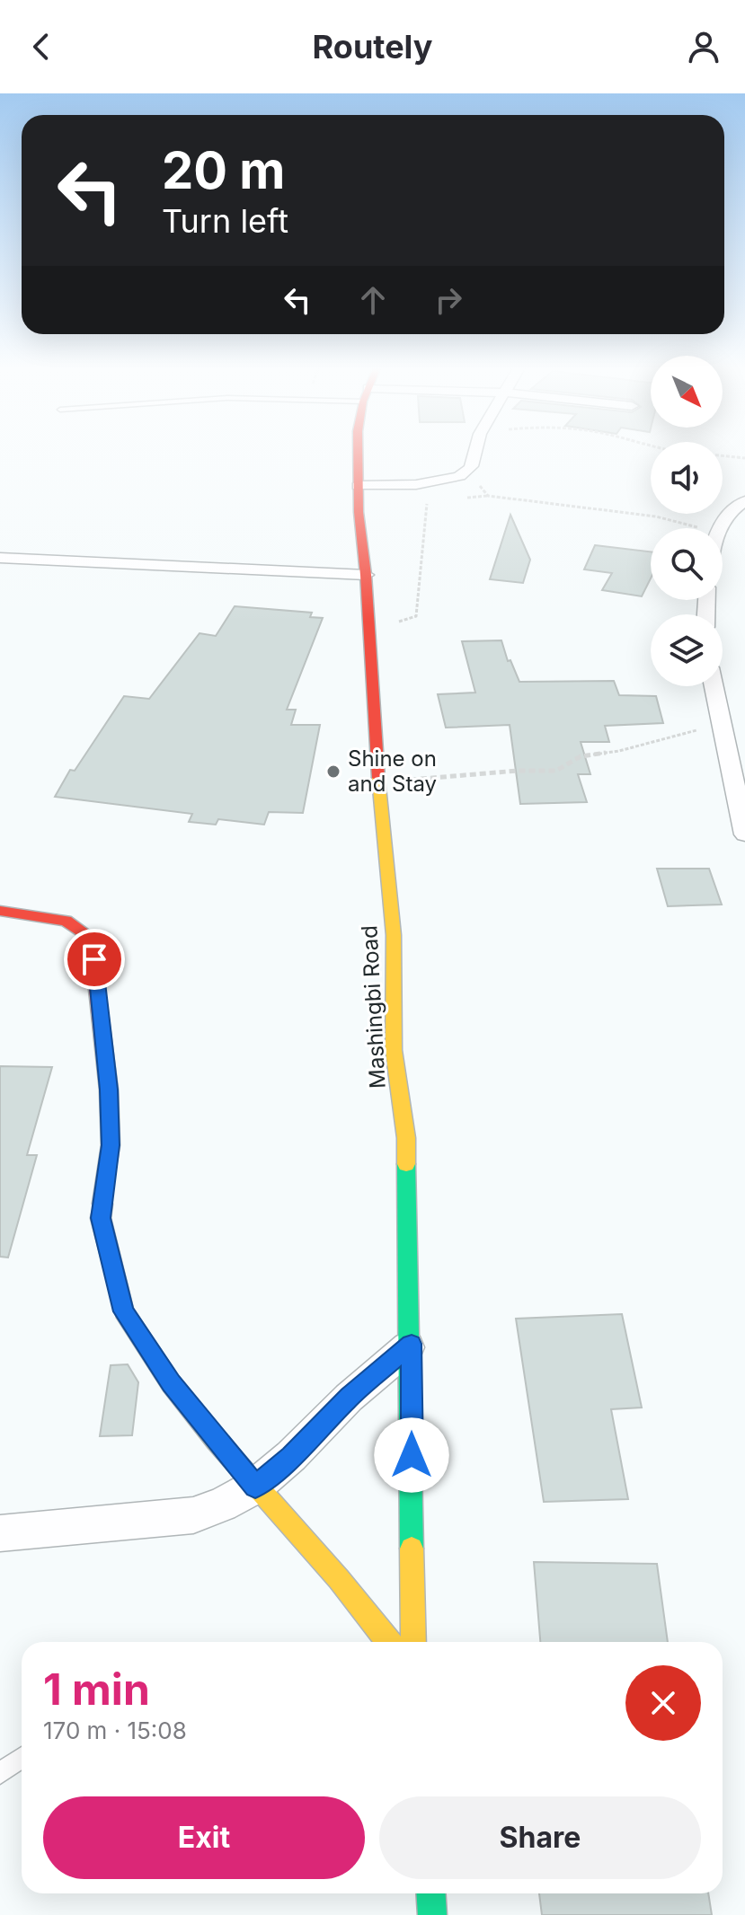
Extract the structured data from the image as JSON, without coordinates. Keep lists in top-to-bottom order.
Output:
{
  "streets": {
    "main road": ["Mashingbi Road"]
  },
  "places": ["Shine on and Stay"],
  "north": "bottom right",
  "page": {
    "header": "Routely",
    "turn": ["20 m", "Turn left"],
    "heading": ["1 min", "170 m · 15:08"],
    "buttons": ["Exit", "Share"]
  }
}
